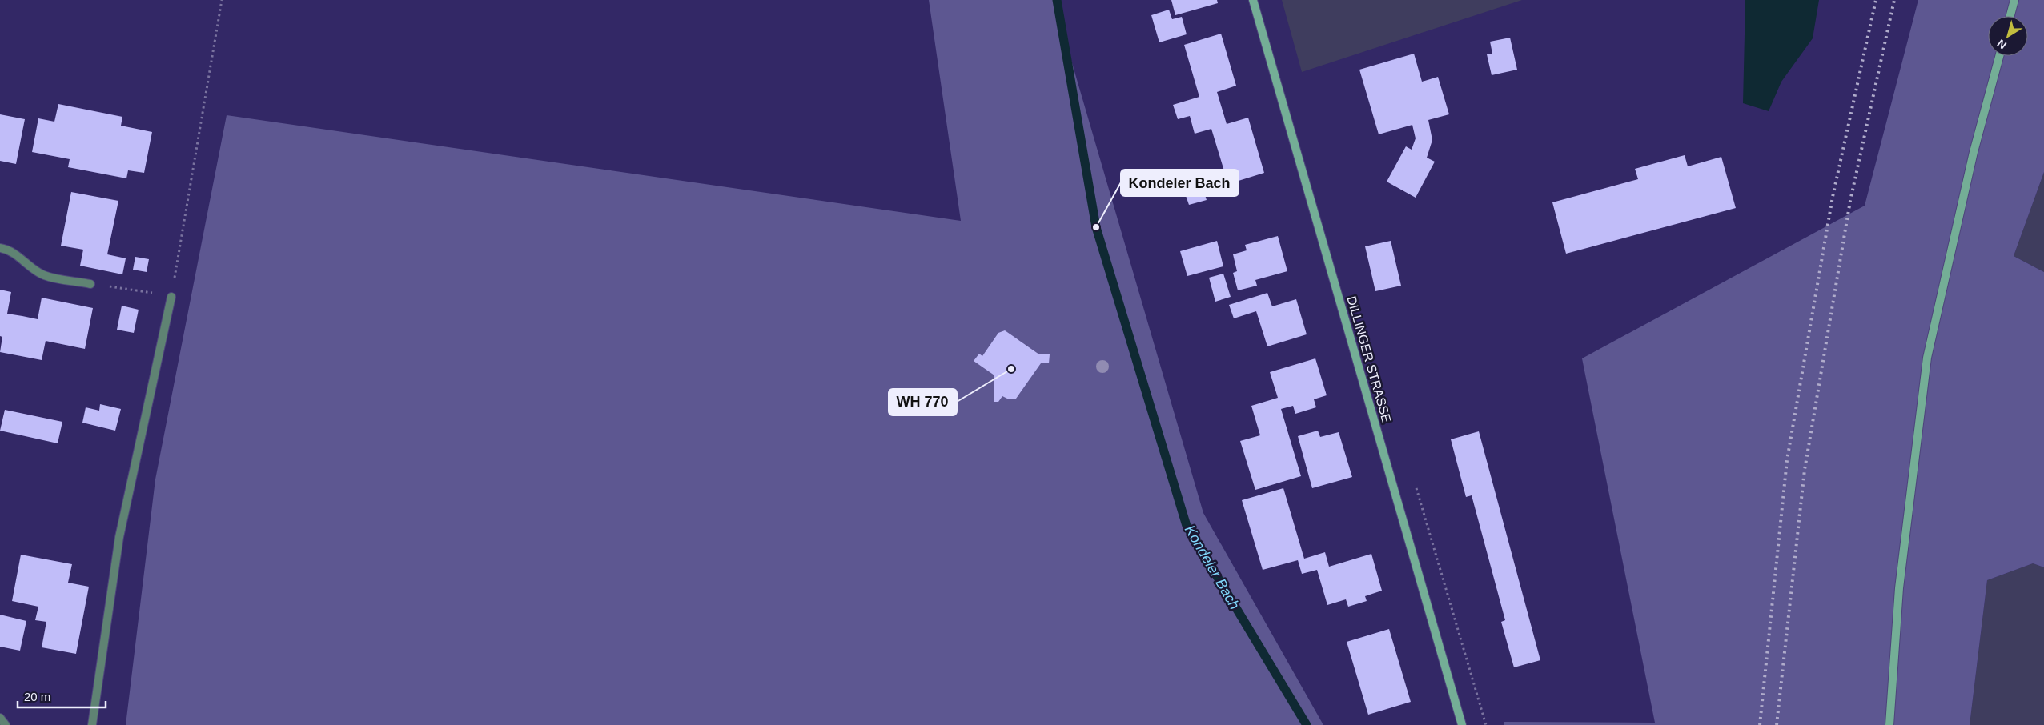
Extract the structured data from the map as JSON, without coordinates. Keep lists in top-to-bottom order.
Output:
{
  "streets": {
    "street": ["DILLINGER STRASSE"]
  },
  "water": ["Kondeler Bach"],
  "places": ["Kondeler Bach", "WH 770"],
  "scale_bar": "20 m",
  "north": "bottom left"
}
